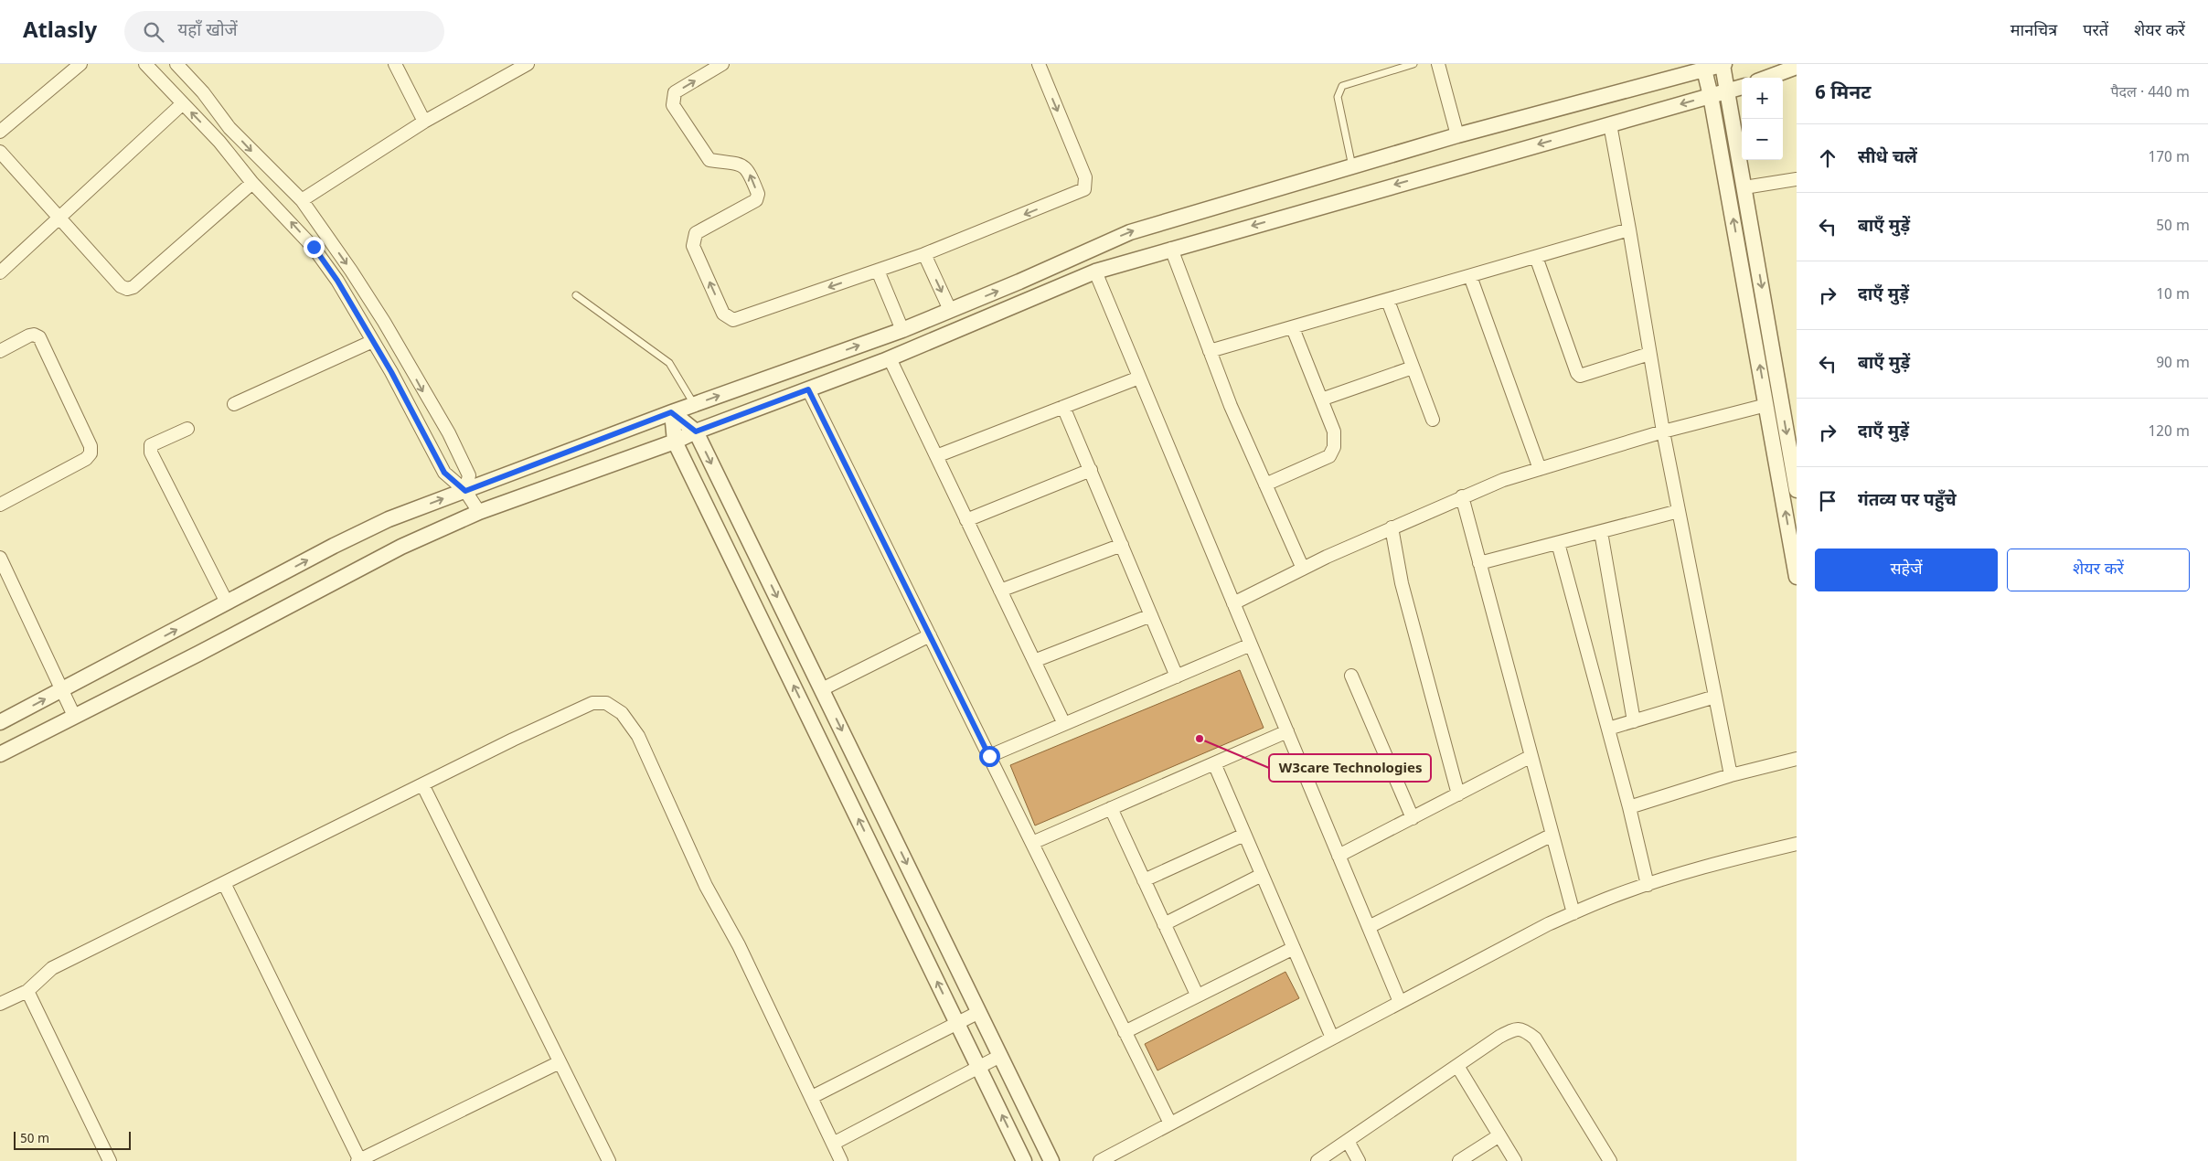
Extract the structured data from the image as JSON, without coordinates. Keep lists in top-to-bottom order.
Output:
{
  "places": ["W3care Technologies"],
  "scale_bar": "50 m",
  "page": {
    "header": "Atlasly",
    "search": "यहाँ खोजें",
    "nav": ["मानचित्र", "परतें", "शेयर करें"],
    "heading": ["6 मिनट", "पैदल · 440 m"],
    "map_buttons": ["+", "−"],
    "list": [
      ["सीधे चलें", "170 m"],
      ["बाएँ मुड़ें", "50 m"],
      ["दाएँ मुड़ें", "10 m"],
      ["बाएँ मुड़ें", "90 m"],
      ["दाएँ मुड़ें", "120 m"],
      "गंतव्य पर पहुँचे"
    ],
    "buttons": ["सहेजें", "शेयर करें"],
    "scale": "50 m"
  }
}
